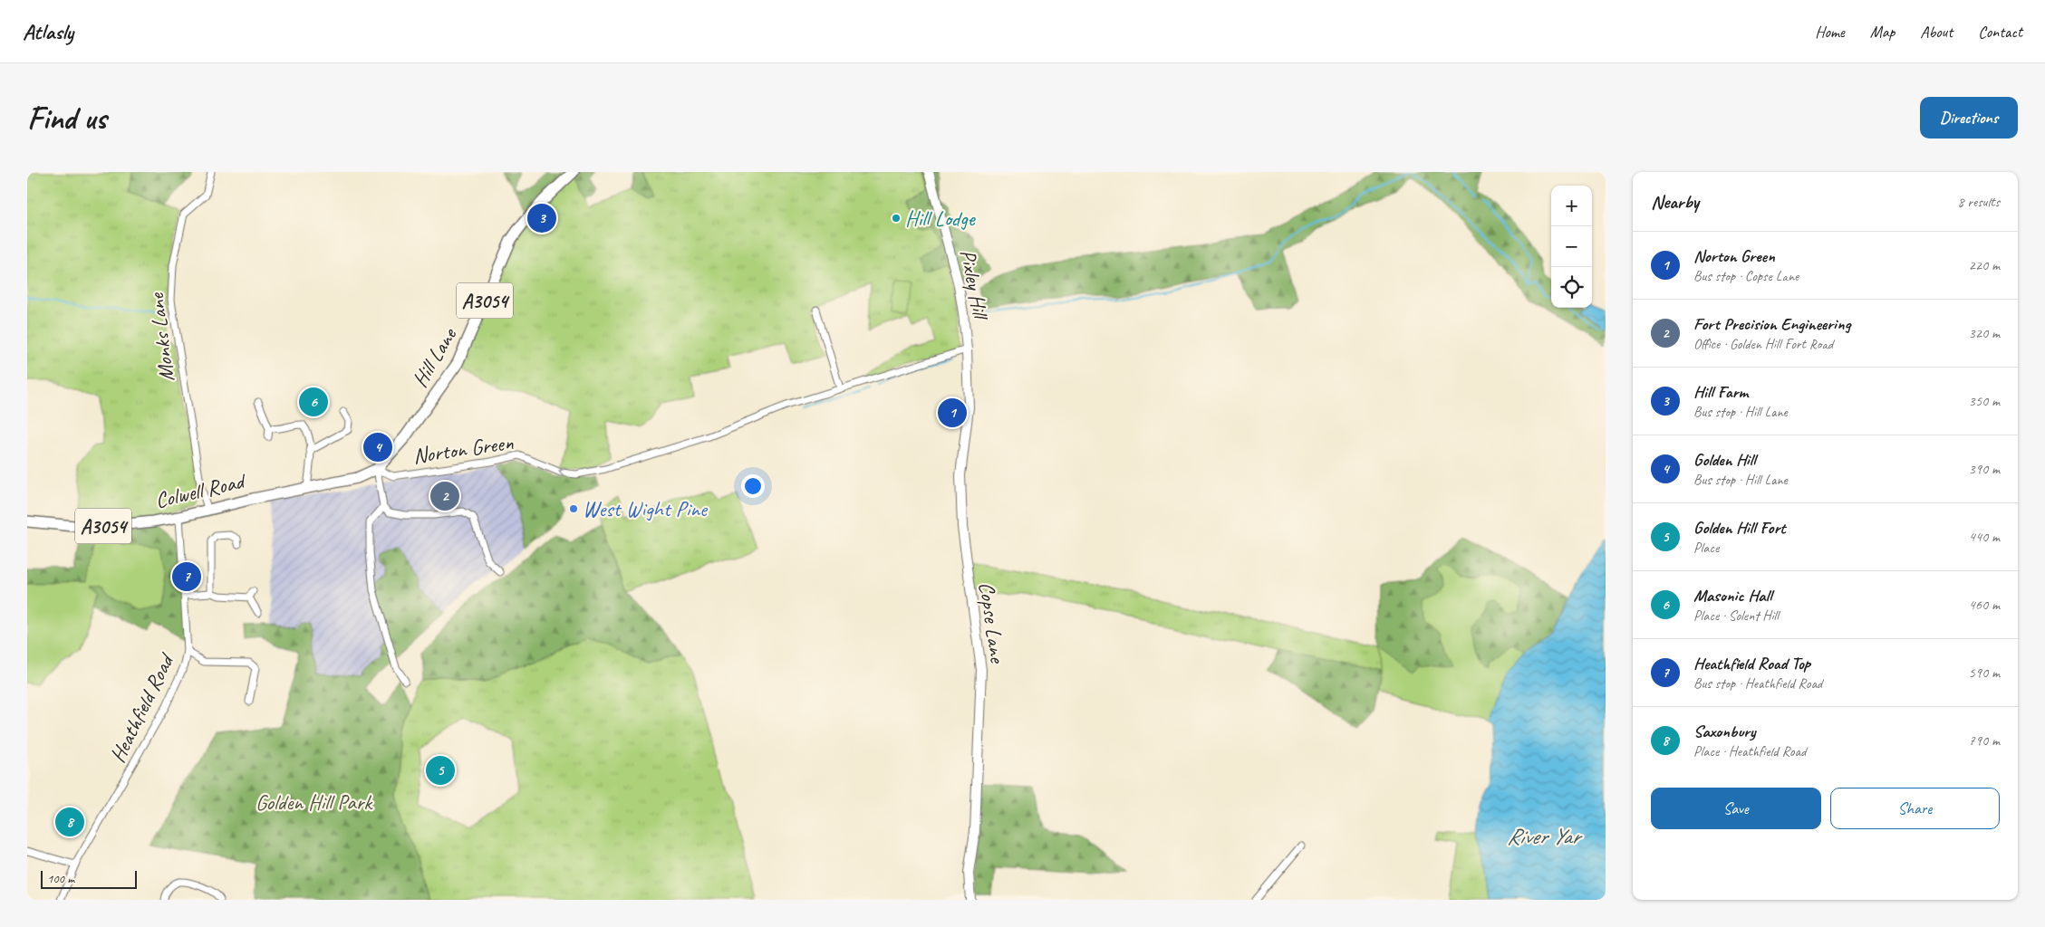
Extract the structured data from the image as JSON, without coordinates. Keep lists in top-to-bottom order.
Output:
{
  "streets": {
    "main road": ["A3054", "Hill Lane", "Colwell Road"],
    "street": [
      "Pixley Hill",
      "Monks Lane",
      "Norton Green",
      "Copse Lane",
      "Heathfield Road"
    ]
  },
  "crossings": [
    ["Pixley Hill", "Norton Green"],
    ["Pixley Hill", "Copse Lane"],
    ["Monks Lane", "Colwell Road"],
    ["Hill Lane", "Norton Green"],
    ["Hill Lane", "Colwell Road"],
    ["Norton Green", "Colwell Road"],
    ["Norton Green", "Copse Lane"],
    ["Colwell Road", "Heathfield Road"]
  ],
  "one_way": ["Norton Green"],
  "water": ["River Yar"],
  "parks": ["Golden Hill Park"],
  "places": ["Hill Lodge", "West Wight Pine"],
  "scale_bar": "100 m",
  "page": {
    "header": "Atlasly",
    "nav": [
      "Home",
      "Map",
      "About",
      "Contact"
    ],
    "buttons": [
      "Directions",
      ["Save", "Share"]
    ],
    "title": "Find us",
    "heading": ["Nearby", "8 results"],
    "map_buttons": ["+", "−"],
    "pins": [
      "3",
      "6",
      "1",
      "4",
      "2",
      "7",
      "5",
      "8"
    ],
    "list": [
      {
        "mark": "1",
        "name": "Norton Green",
        "note": "Bus stop · Copse Lane",
        "value": "220 m"
      },
      {
        "mark": "2",
        "name": "Fort Precision Engineering",
        "note": "Office · Golden Hill Fort Road",
        "value": "320 m"
      },
      {
        "mark": "3",
        "name": "Hill Farm",
        "note": "Bus stop · Hill Lane",
        "value": "350 m"
      },
      {
        "mark": "4",
        "name": "Golden Hill",
        "note": "Bus stop · Hill Lane",
        "value": "390 m"
      },
      {
        "mark": "5",
        "name": "Golden Hill Fort",
        "note": "Place",
        "value": "440 m"
      },
      {
        "mark": "6",
        "name": "Masonic Hall",
        "note": "Place · Solent Hill",
        "value": "460 m"
      },
      {
        "mark": "7",
        "name": "Heathfield Road Top",
        "note": "Bus stop · Heathfield Road",
        "value": "590 m"
      },
      {
        "mark": "8",
        "name": "Saxonbury",
        "note": "Place · Heathfield Road",
        "value": "790 m"
      }
    ],
    "scale": "100 m"
  }
}
